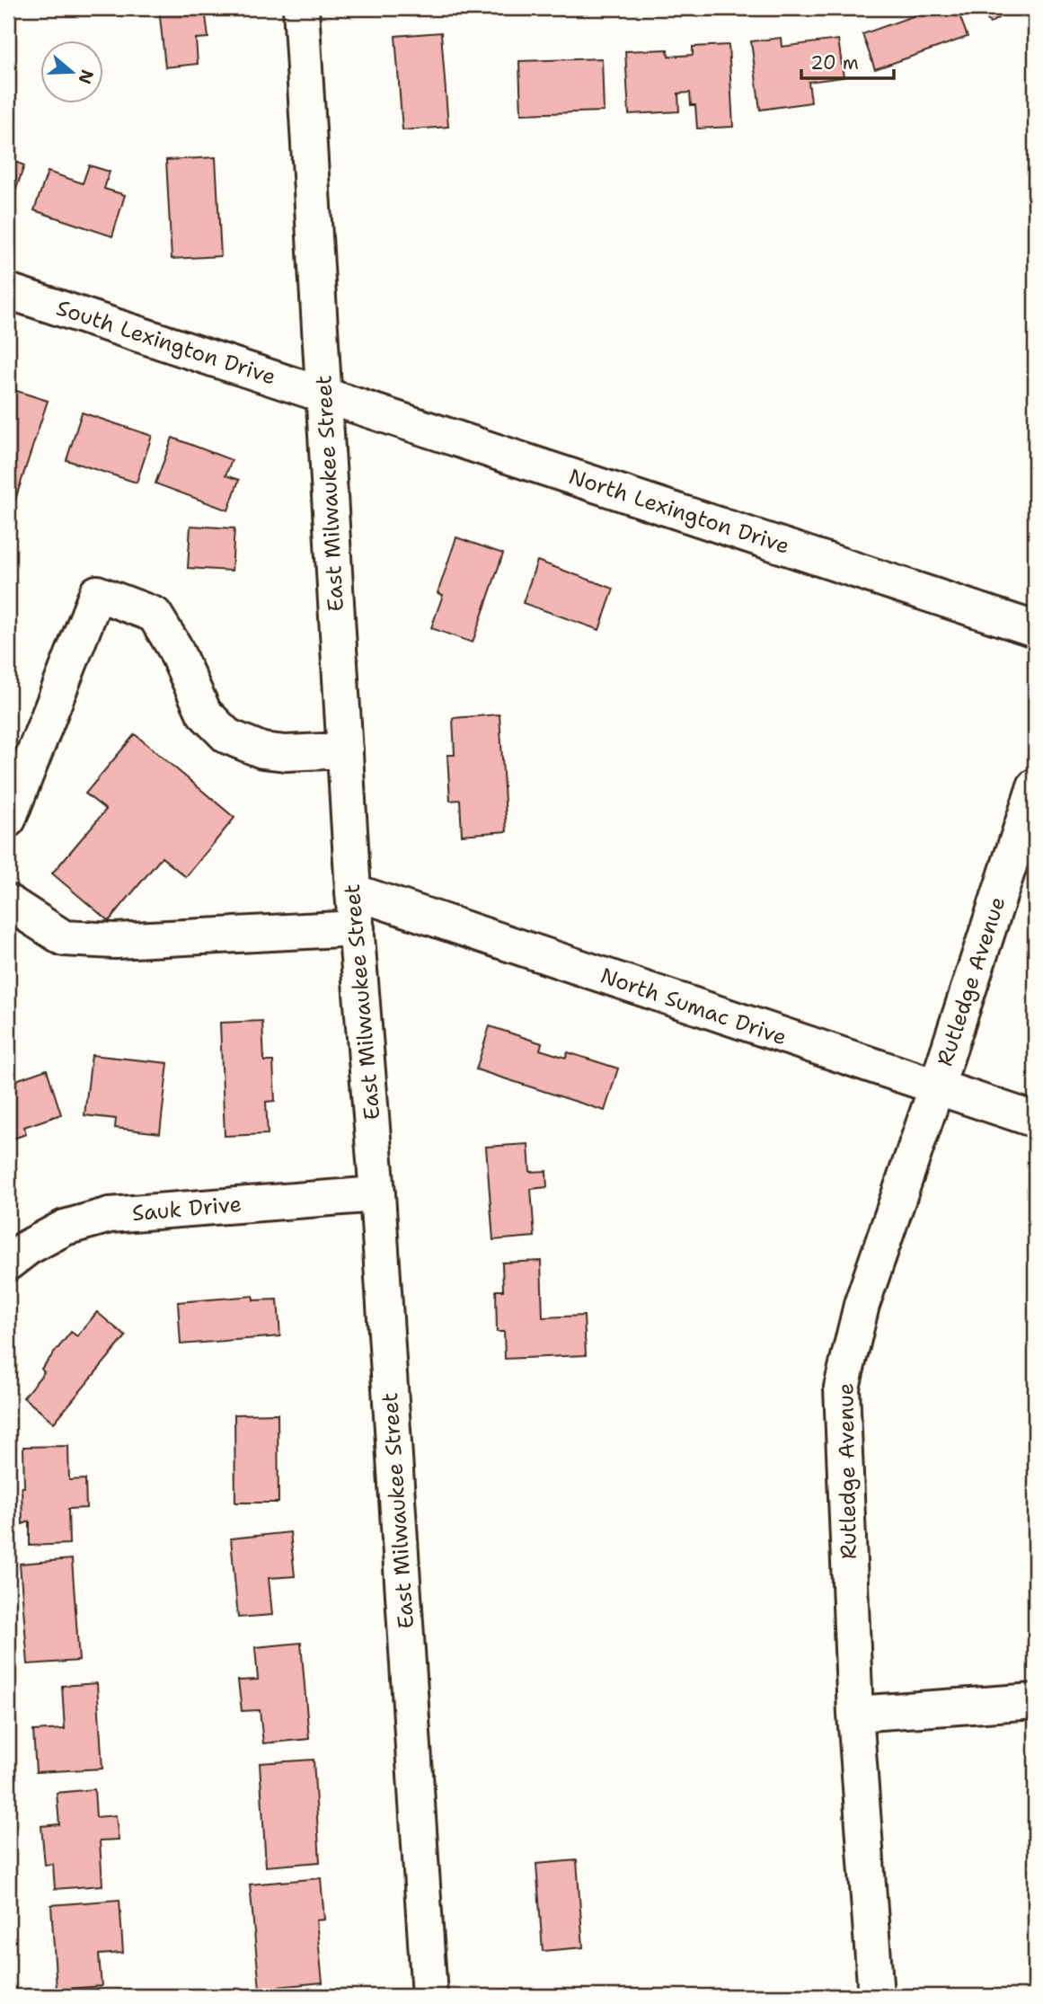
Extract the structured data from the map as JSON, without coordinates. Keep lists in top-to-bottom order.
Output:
{
  "streets": {
    "street": [
      "South Lexington Drive",
      "East Milwaukee Street",
      "North Lexington Drive",
      "Rutledge Avenue",
      "North Sumac Drive",
      "Sauk Drive"
    ]
  },
  "crossings": [
    ["South Lexington Drive", "East Milwaukee Street"],
    ["South Lexington Drive", "North Lexington Drive"],
    ["East Milwaukee Street", "North Lexington Drive"],
    ["East Milwaukee Street", "North Sumac Drive"],
    ["East Milwaukee Street", "Sauk Drive"],
    ["Rutledge Avenue", "North Sumac Drive"]
  ],
  "scale_bar": "20 m",
  "north": "right"
}
